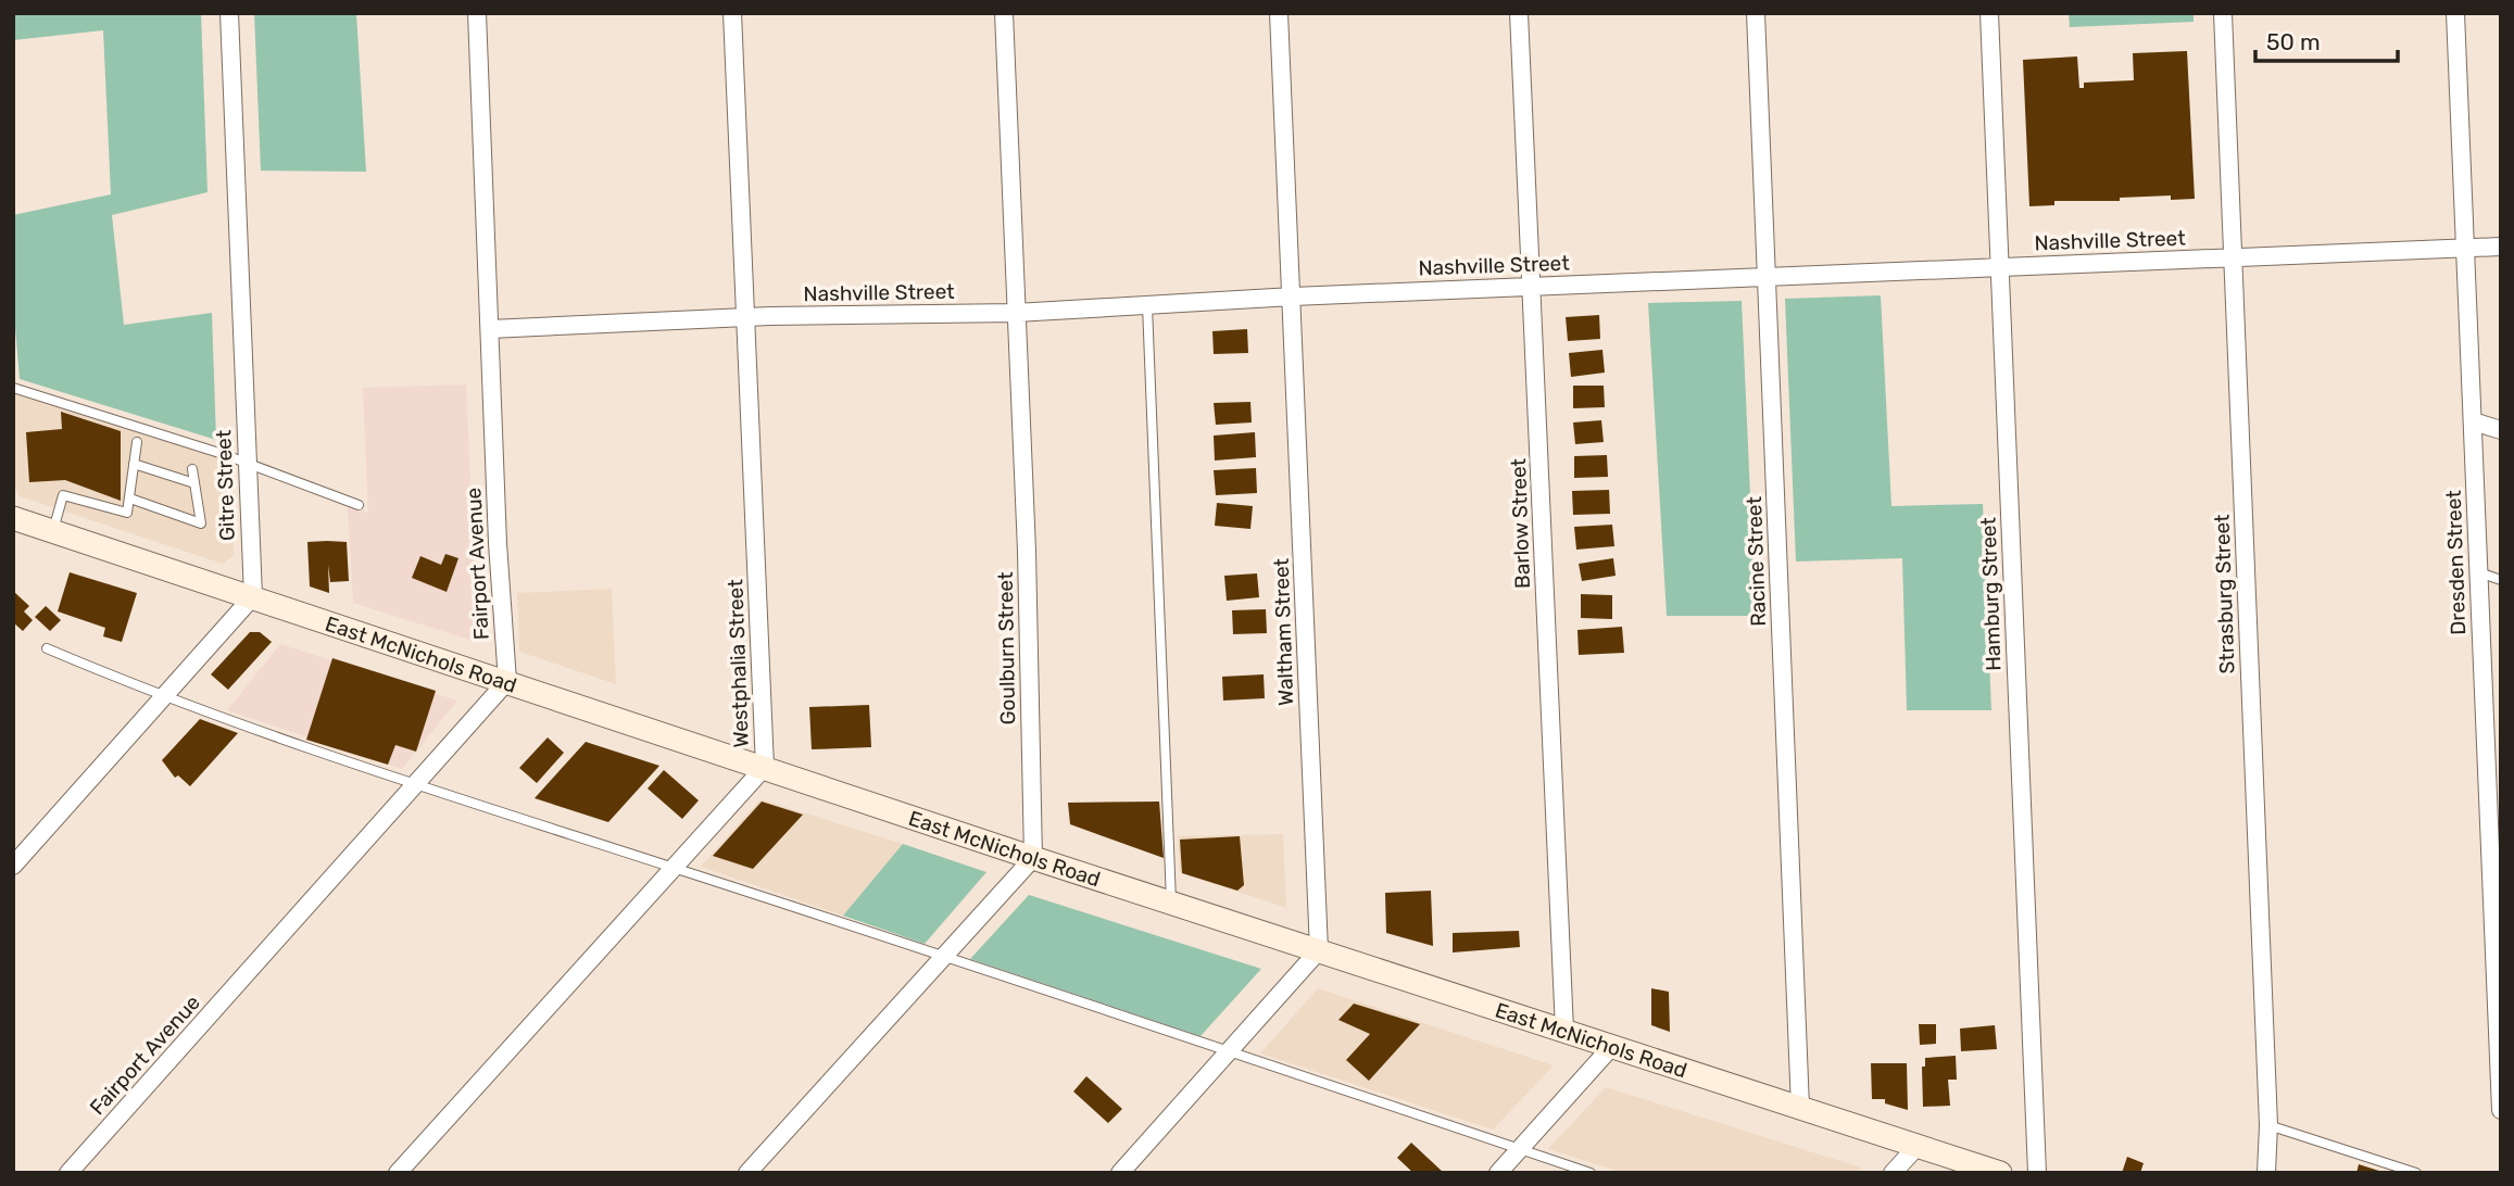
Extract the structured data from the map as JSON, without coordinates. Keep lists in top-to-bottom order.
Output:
{
  "streets": {
    "street": [
      "Nashville Street",
      "Gitre Street",
      "Barlow Street",
      "Racine Street",
      "Dresden Street",
      "Fairport Avenue",
      "Hamburg Street",
      "Strasburg Street",
      "Waltham Street",
      "Goulburn Street",
      "East McNichols Road",
      "Westphalia Street"
    ]
  },
  "crossings": [
    ["Nashville Street", "Barlow Street"],
    ["Nashville Street", "Racine Street"],
    ["Nashville Street", "Dresden Street"],
    ["Nashville Street", "Fairport Avenue"],
    ["Nashville Street", "Hamburg Street"],
    ["Nashville Street", "Strasburg Street"],
    ["Nashville Street", "Waltham Street"],
    ["Nashville Street", "Goulburn Street"],
    ["Nashville Street", "Westphalia Street"],
    ["Gitre Street", "East McNichols Road"],
    ["Barlow Street", "East McNichols Road"],
    ["Racine Street", "East McNichols Road"],
    ["Fairport Avenue", "East McNichols Road"],
    ["Waltham Street", "East McNichols Road"],
    ["Goulburn Street", "East McNichols Road"],
    ["East McNichols Road", "Westphalia Street"]
  ],
  "scale_bar": "50 m"
}
